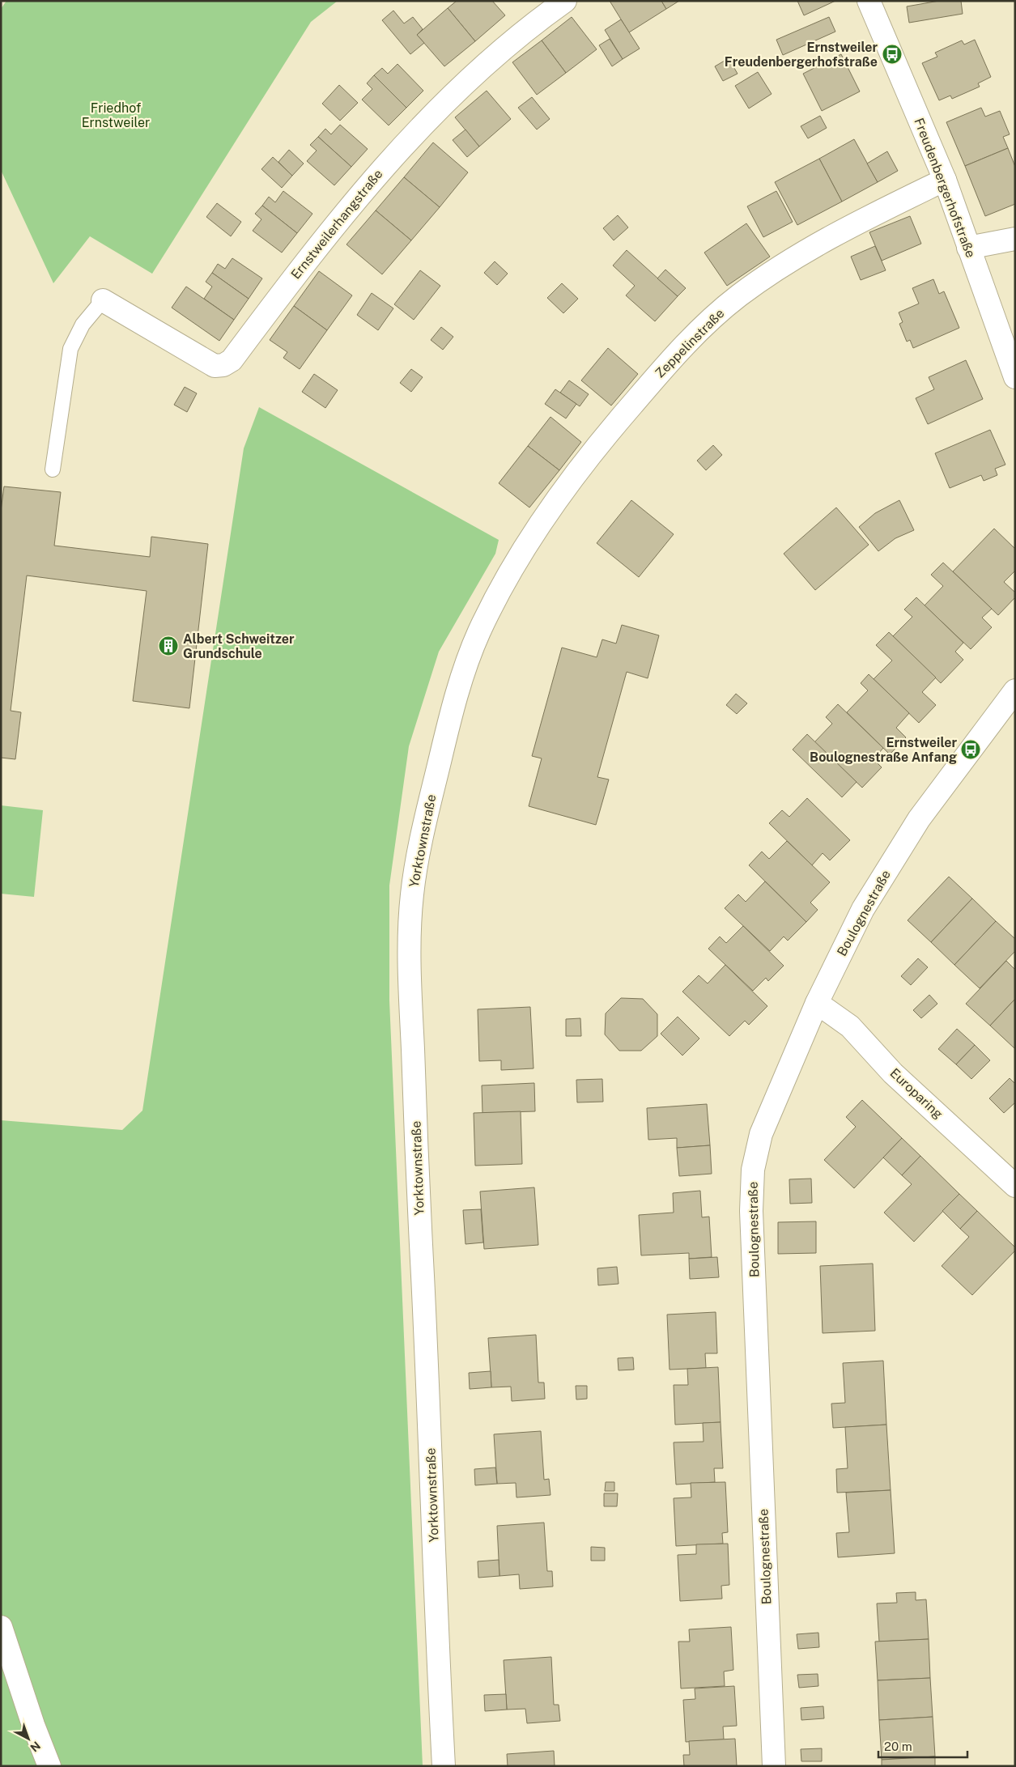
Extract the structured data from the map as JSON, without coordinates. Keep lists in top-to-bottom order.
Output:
{
  "streets": {
    "street": [
      "Freudenbergerhofstraße",
      "Ernstweilerhangstraße",
      "Zeppelinstraße",
      "Yorktownstraße",
      "Boulognestraße",
      "Europaring"
    ]
  },
  "crossings": [
    ["Freudenbergerhofstraße", "Zeppelinstraße"],
    ["Zeppelinstraße", "Yorktownstraße"],
    ["Boulognestraße", "Europaring"]
  ],
  "parks": ["Friedhof Ernstweiler"],
  "places": {
    "bus stop": ["Ernstweiler Freudenbergerhofstraße", "Ernstweiler Boulognestraße Anfang"],
    "building": ["Albert Schweitzer Grundschule"]
  },
  "scale_bar": "20 m",
  "north": "bottom right"
}
